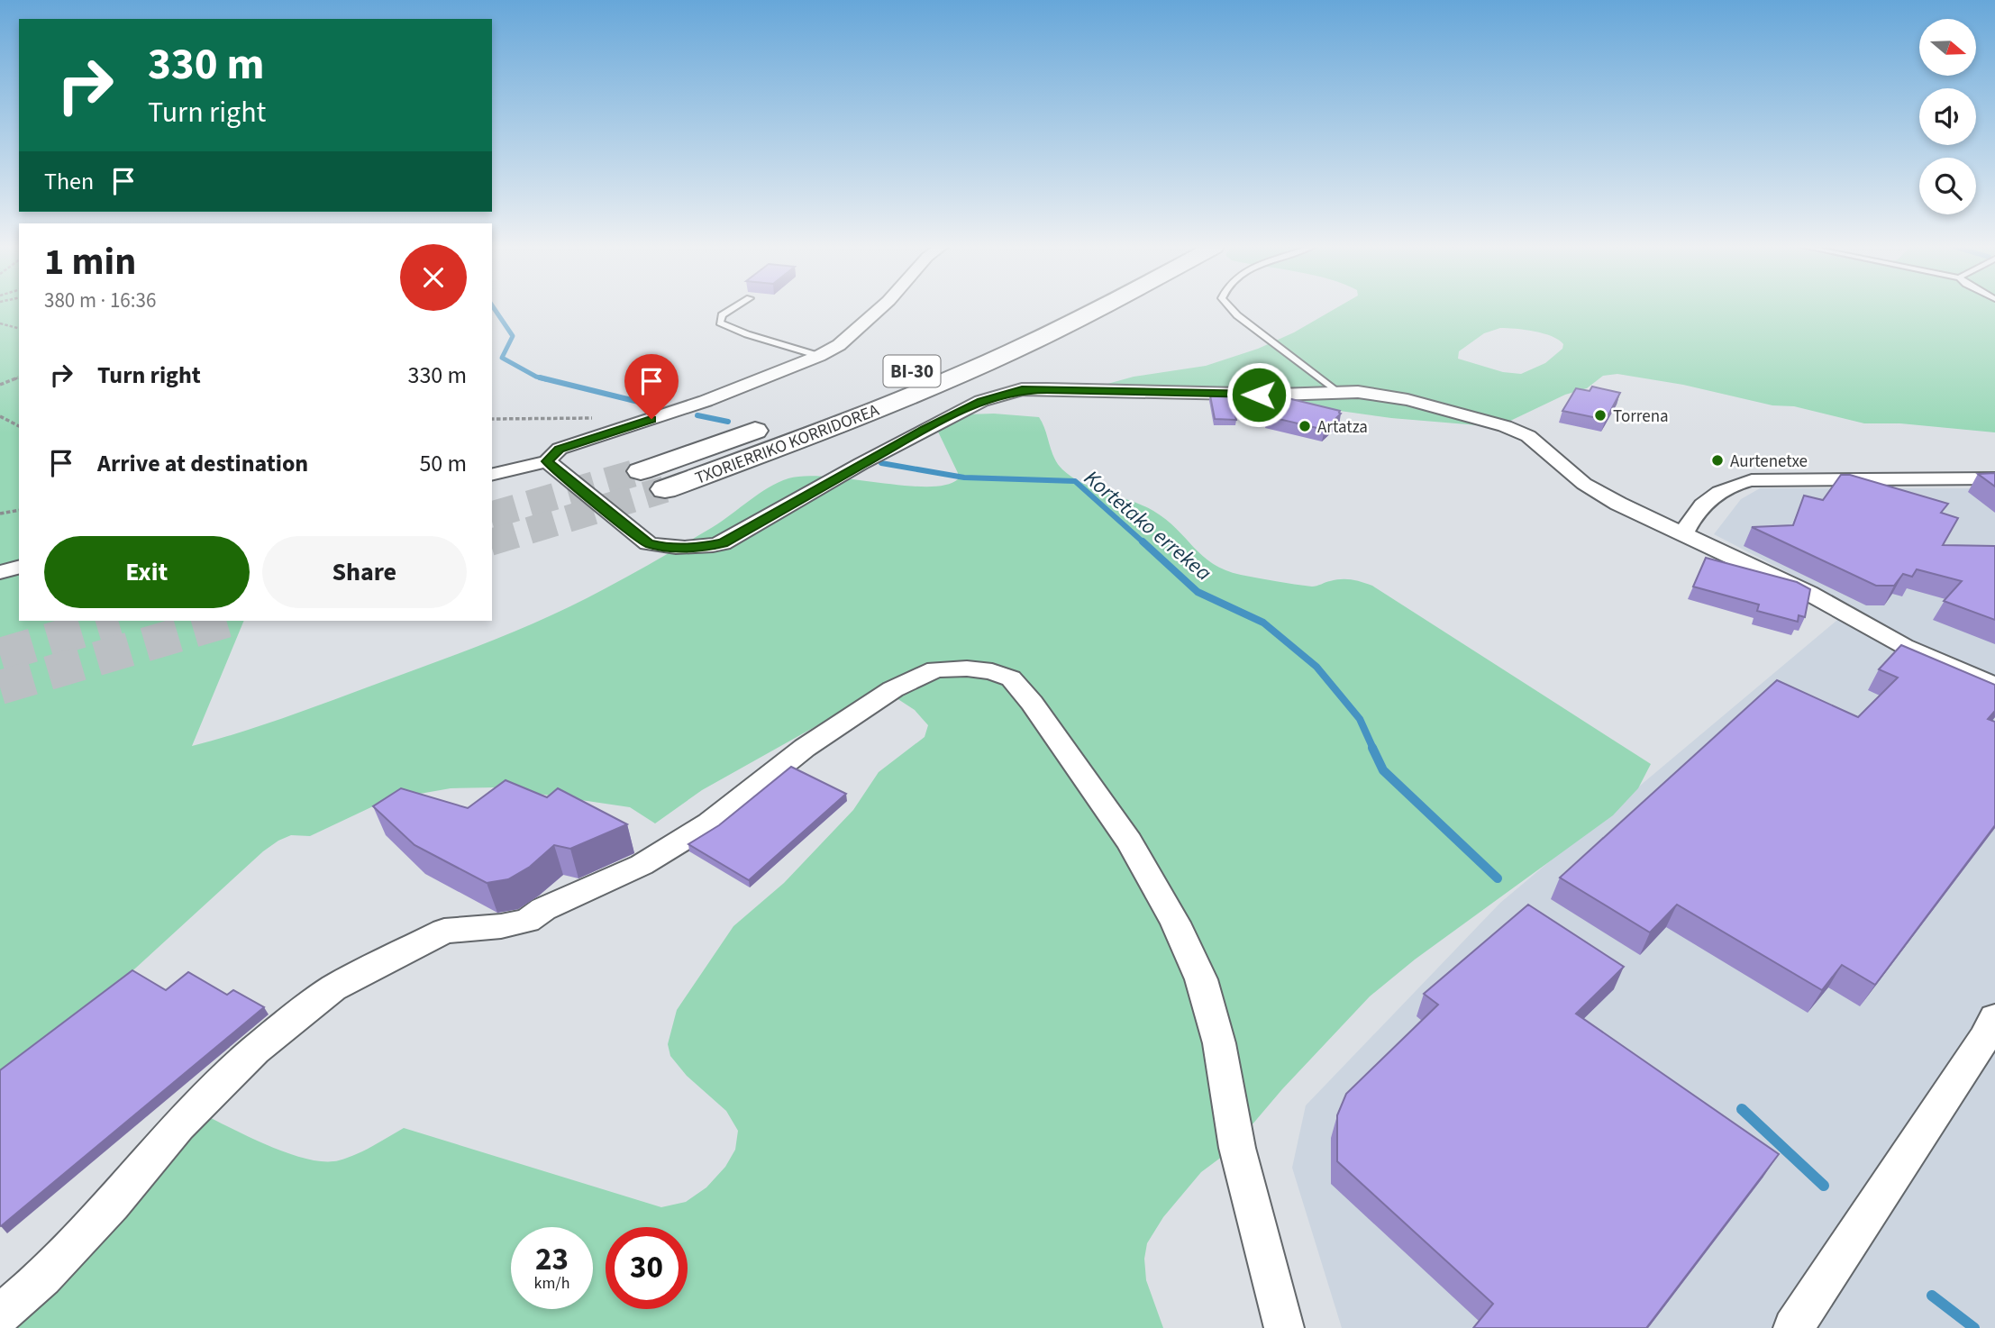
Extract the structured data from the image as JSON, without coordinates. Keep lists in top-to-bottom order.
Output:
{
  "streets": {
    "highway": ["BI-30", "TXORIERRIKO KORRIDOREA"]
  },
  "water": ["Kortetako errekea"],
  "places": ["Torrena", "Artatza", "Aurtenetxe"],
  "north": "right",
  "page": {
    "turn": ["330 m", "Turn right"],
    "then": "Then",
    "heading": ["1 min", "380 m · 16:36"],
    "list": [
      {
        "name": "Turn right",
        "value": "330 m"
      },
      {
        "name": "Arrive at destination",
        "value": "50 m"
      }
    ],
    "buttons": ["Exit", "Share"],
    "speed": "23 km/h",
    "limit": "30"
  }
}
